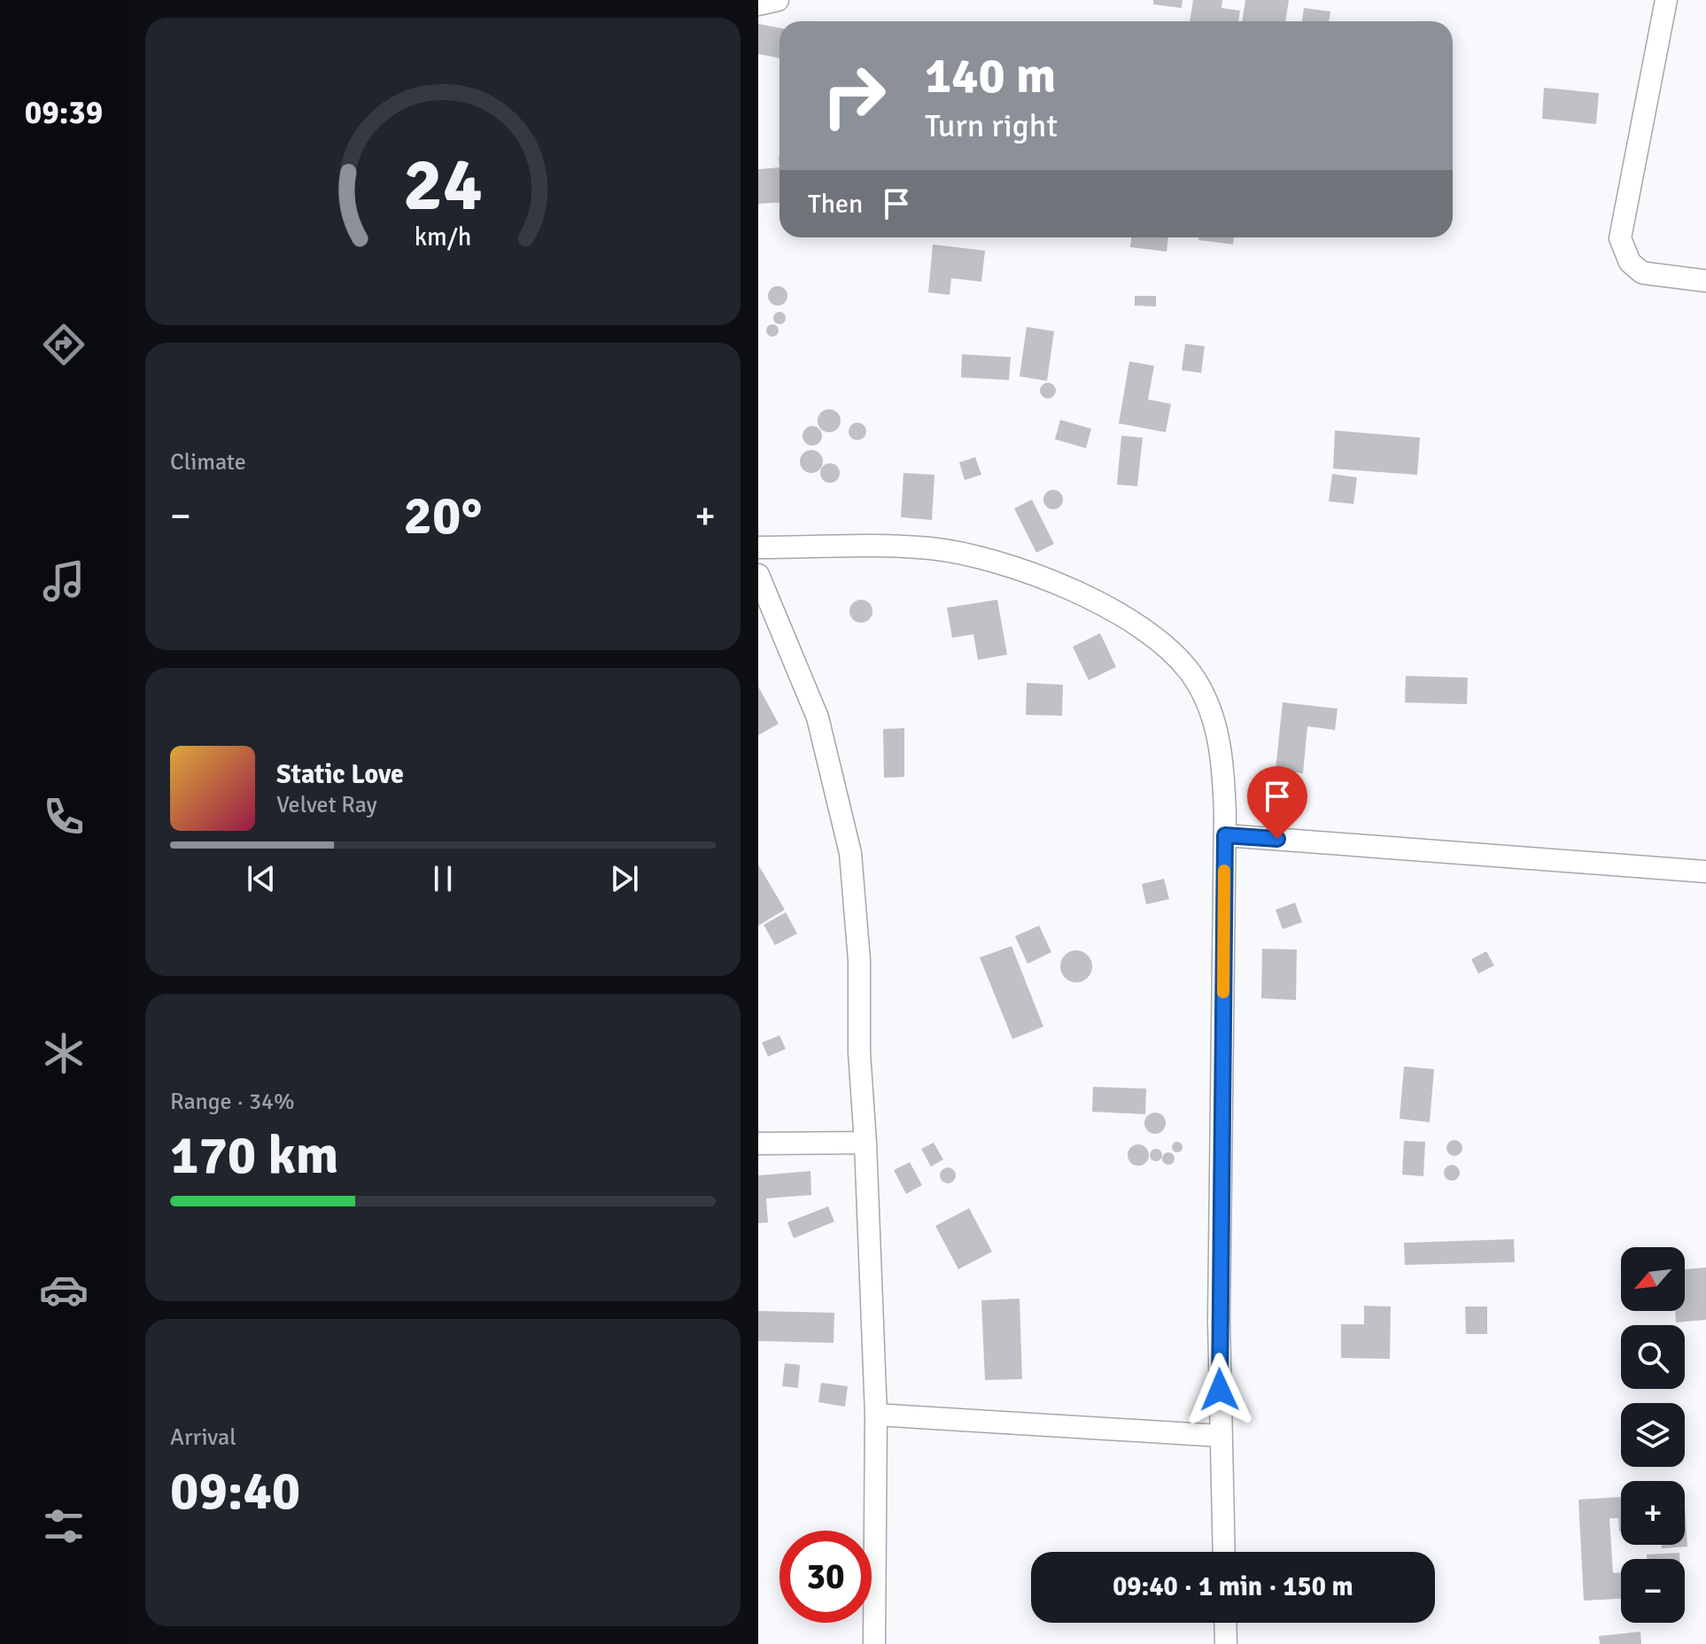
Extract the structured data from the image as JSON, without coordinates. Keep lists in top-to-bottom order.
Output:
{
  "north": "bottom left",
  "page": {
    "tabs": "09:39",
    "turn": ["140 m", "Turn right"],
    "then": "Then",
    "tile": [
      "Climate",
      ["Range · 34%", "170 km"],
      ["Arrival", "09:40"]
    ],
    "heat": ["−", "20°", "+"],
    "song": ["Static Love", "Velvet Ray"],
    "map_buttons": ["+", "−"],
    "limit": "30",
    "trip": "09:40 · 1 min · 150 m",
    "gauge": ["24", "km/h"]
  }
}
